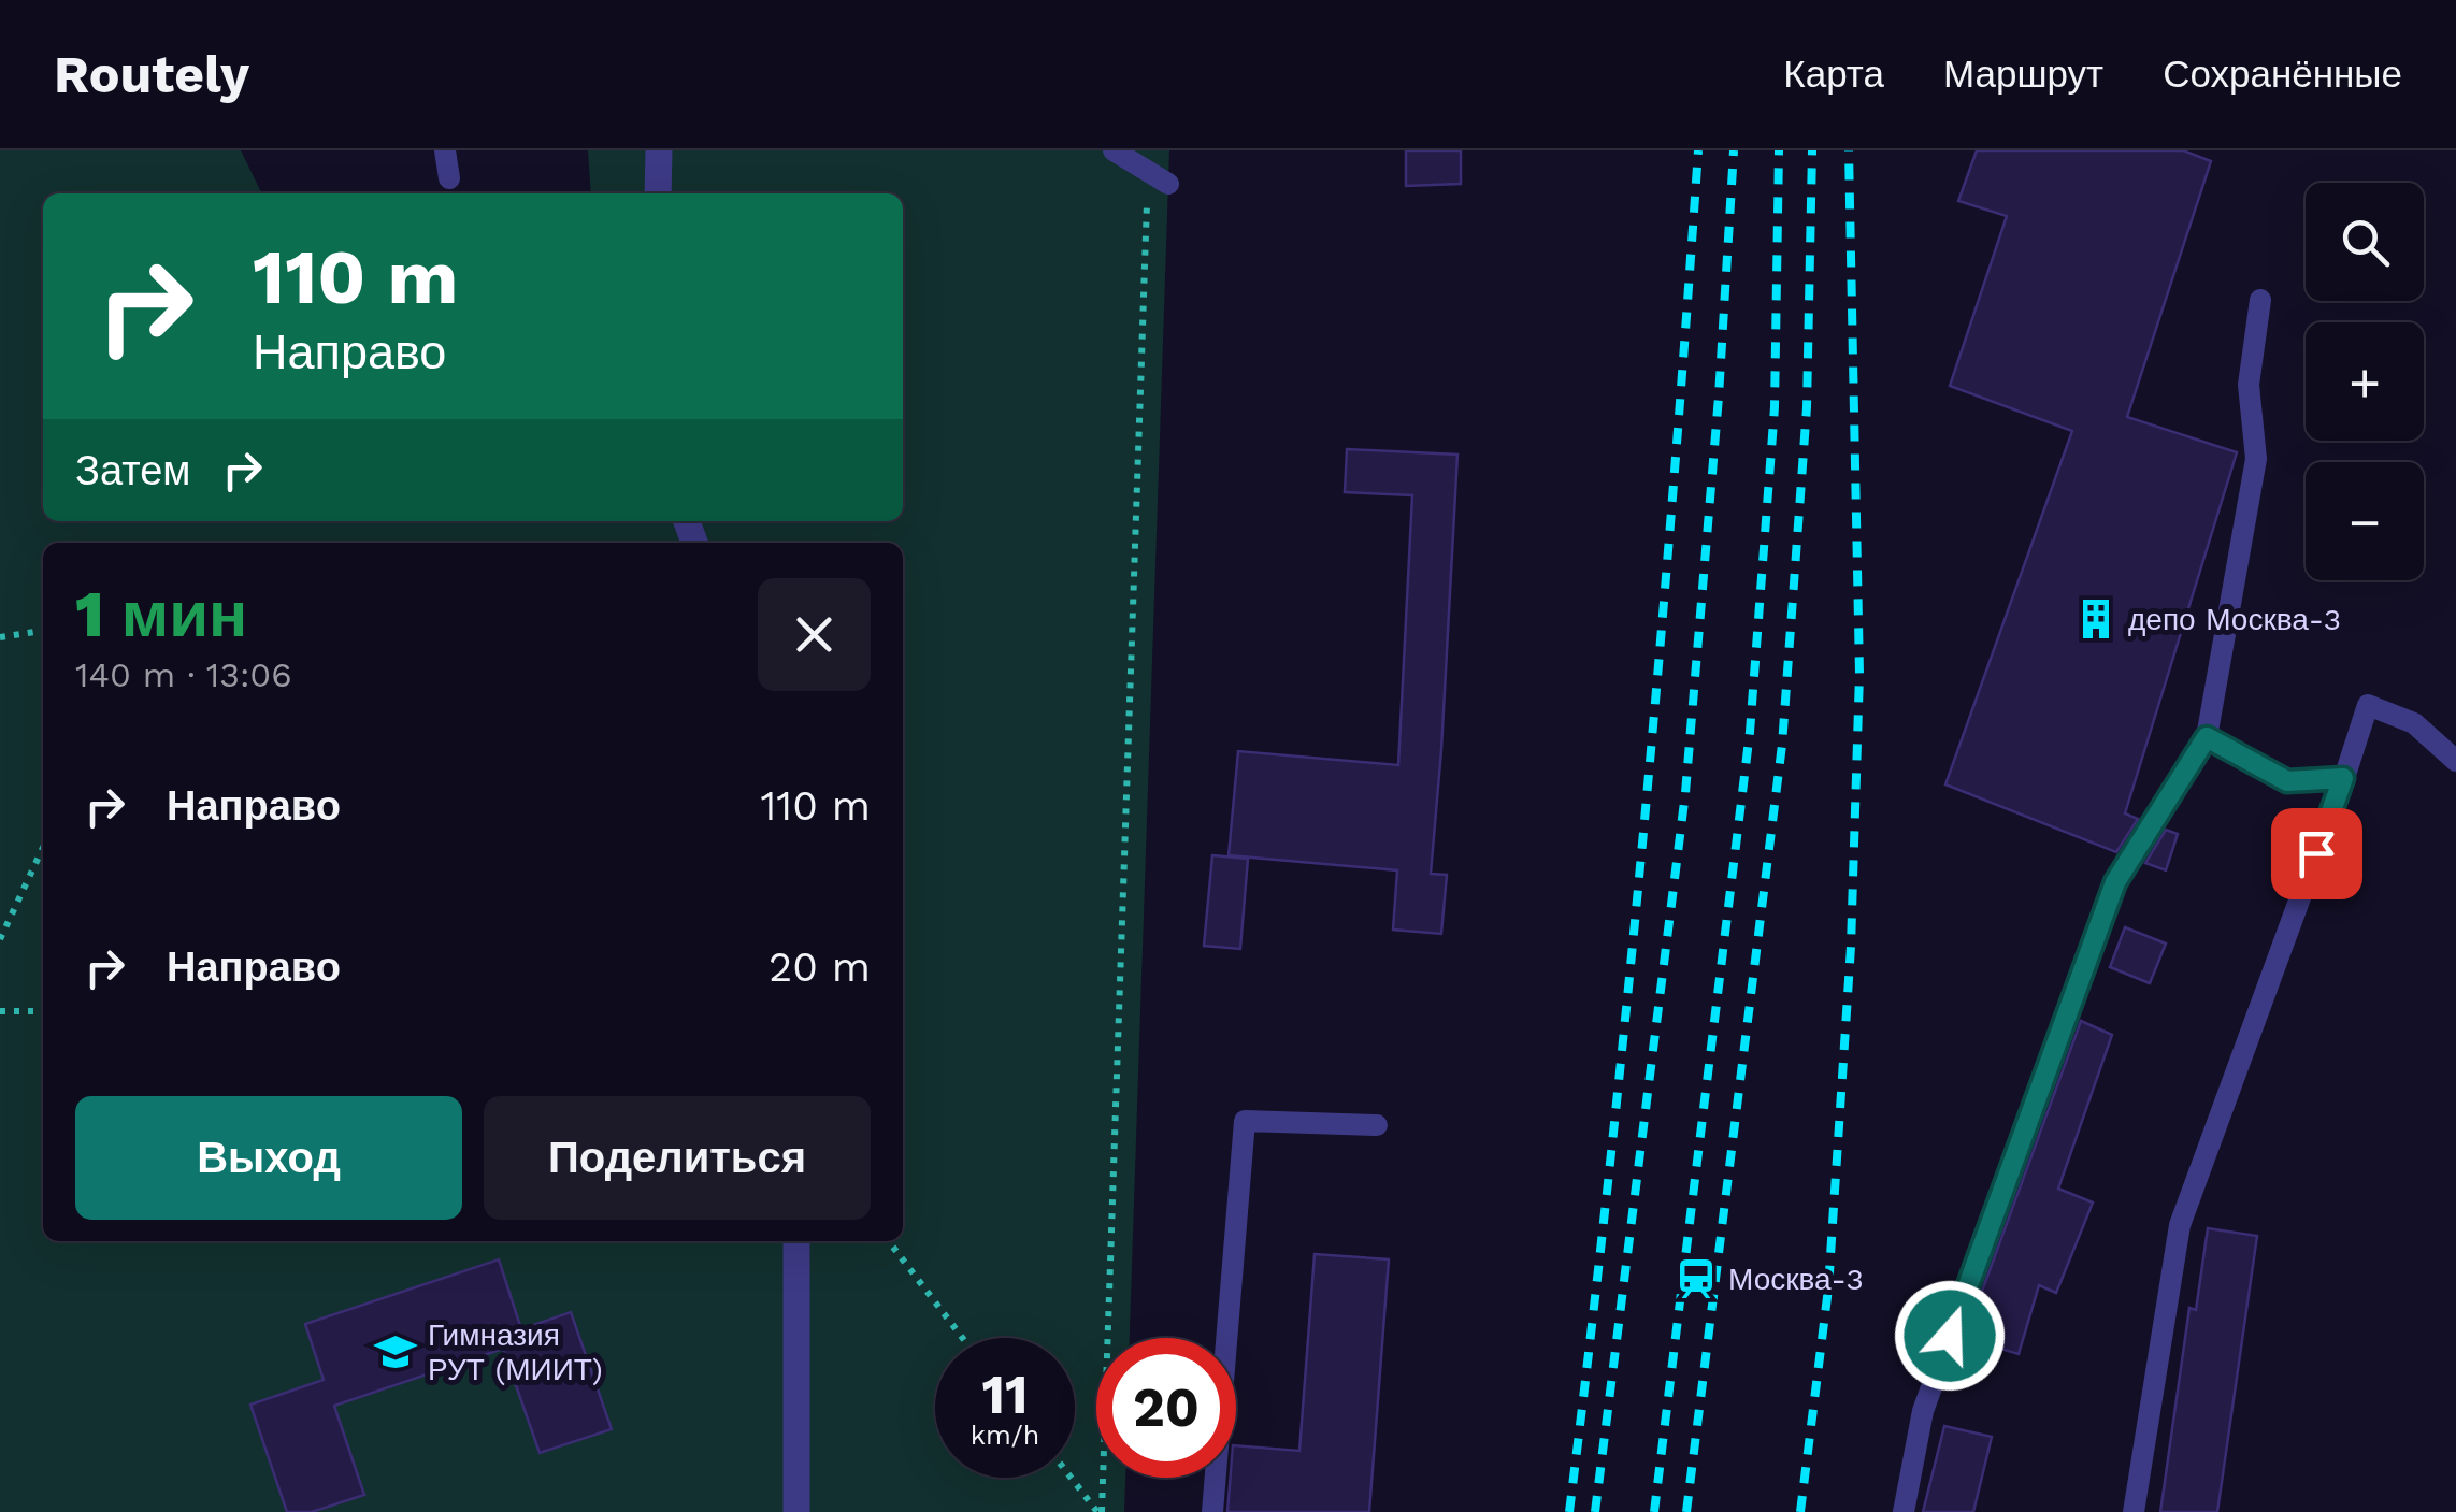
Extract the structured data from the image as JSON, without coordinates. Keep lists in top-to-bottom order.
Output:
{
  "places": {
    "building": ["депо Москва-3"],
    "station": ["Москва-3"],
    "school or university": ["Гимназия РУТ (МИИТ)"]
  },
  "page": {
    "header": "Routely",
    "nav": ["Карта", "Маршрут", "Сохранённые"],
    "map_buttons": ["+", "−"],
    "turn": ["110 m", "Направо"],
    "then": "Затем",
    "heading": ["1 мин", "140 m · 13:06"],
    "list": [
      {
        "name": "Направо",
        "value": "110 m"
      },
      {
        "name": "Направо",
        "value": "20 m"
      }
    ],
    "buttons": ["Выход", "Поделиться"],
    "speed": "11 km/h",
    "limit": "20"
  }
}
